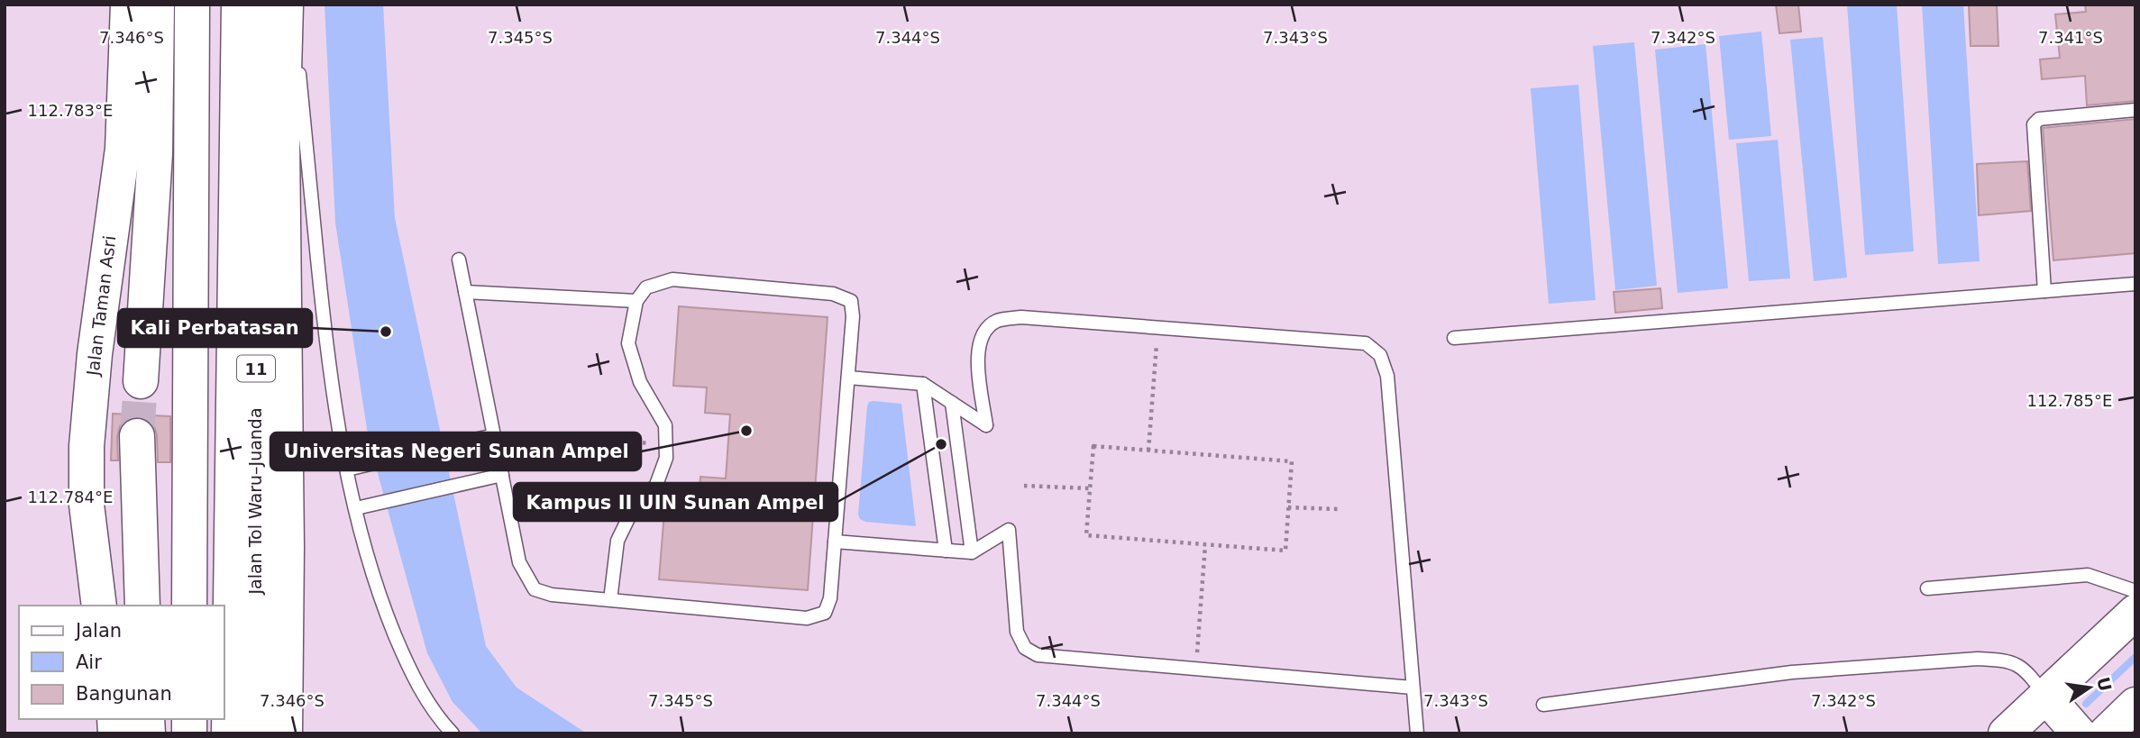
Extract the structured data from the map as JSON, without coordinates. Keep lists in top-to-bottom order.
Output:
{
  "streets": {
    "main road": ["Jalan Taman Asri", "11", "Jalan Tol Waru–Juanda"]
  },
  "places": ["Kali Perbatasan", "Universitas Negeri Sunan Ampel", "Kampus II UIN Sunan Ampel"],
  "legend": ["Jalan", "Air", "Bangunan"],
  "north": "right",
  "coordinates": [
    "7.346°S",
    "7.345°S",
    "7.344°S",
    "7.343°S",
    "7.342°S",
    "7.341°S",
    "112.783°E",
    "112.785°E",
    "112.784°E"
  ]
}
